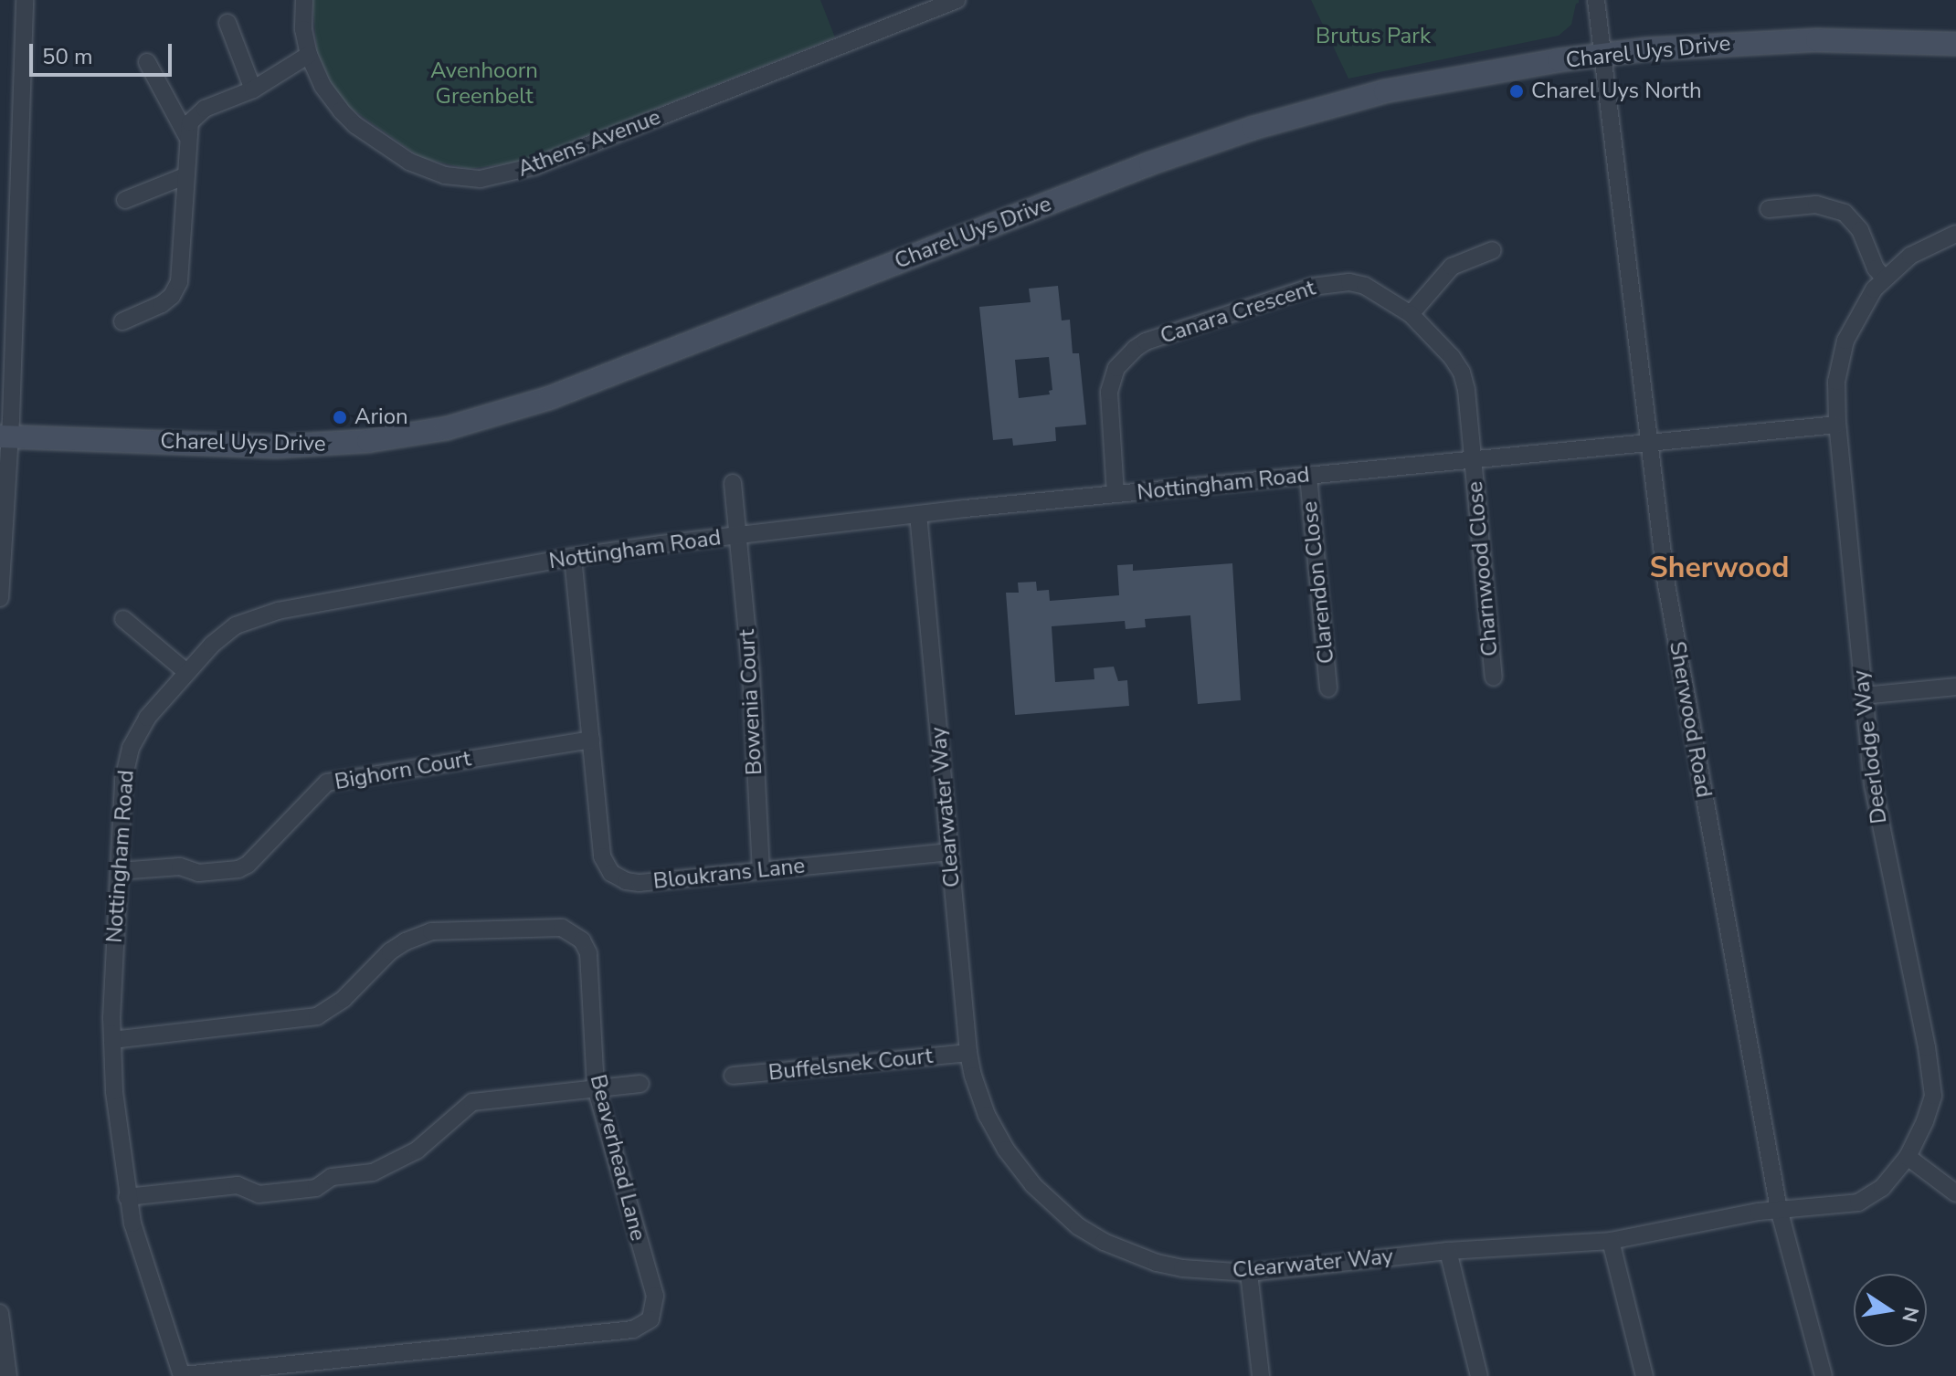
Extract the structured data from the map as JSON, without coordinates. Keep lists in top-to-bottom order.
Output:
{
  "streets": {
    "main road": ["Charel Uys Drive"],
    "street": [
      "Athens Avenue",
      "Canara Crescent",
      "Nottingham Road",
      "Charnwood Close",
      "Clarendon Close",
      "Bowenia Court",
      "Sherwood Road",
      "Deerlodge Way",
      "Bighorn Court",
      "Clearwater Way",
      "Bloukrans Lane",
      "Buffelsnek Court",
      "Beaverhead Lane"
    ]
  },
  "crossings": [
    ["Charel Uys Drive", "Sherwood Road"],
    ["Canara Crescent", "Nottingham Road"],
    ["Canara Crescent", "Charnwood Close"],
    ["Nottingham Road", "Charnwood Close"],
    ["Nottingham Road", "Clarendon Close"],
    ["Nottingham Road", "Bowenia Court"],
    ["Nottingham Road", "Sherwood Road"],
    ["Nottingham Road", "Deerlodge Way"],
    ["Nottingham Road", "Bighorn Court"],
    ["Nottingham Road", "Clearwater Way"],
    ["Nottingham Road", "Bloukrans Lane"],
    ["Nottingham Road", "Beaverhead Lane"],
    ["Bowenia Court", "Bloukrans Lane"],
    ["Sherwood Road", "Deerlodge Way"],
    ["Sherwood Road", "Clearwater Way"],
    ["Deerlodge Way", "Clearwater Way"],
    ["Bighorn Court", "Bloukrans Lane"],
    ["Clearwater Way", "Bloukrans Lane"],
    ["Clearwater Way", "Buffelsnek Court"]
  ],
  "districts": ["Sherwood"],
  "parks": ["Brutus Park", "Avenhoorn Greenbelt"],
  "places": ["Charel Uys North", "Arion"],
  "scale_bar": "50 m",
  "north": "right"
}
